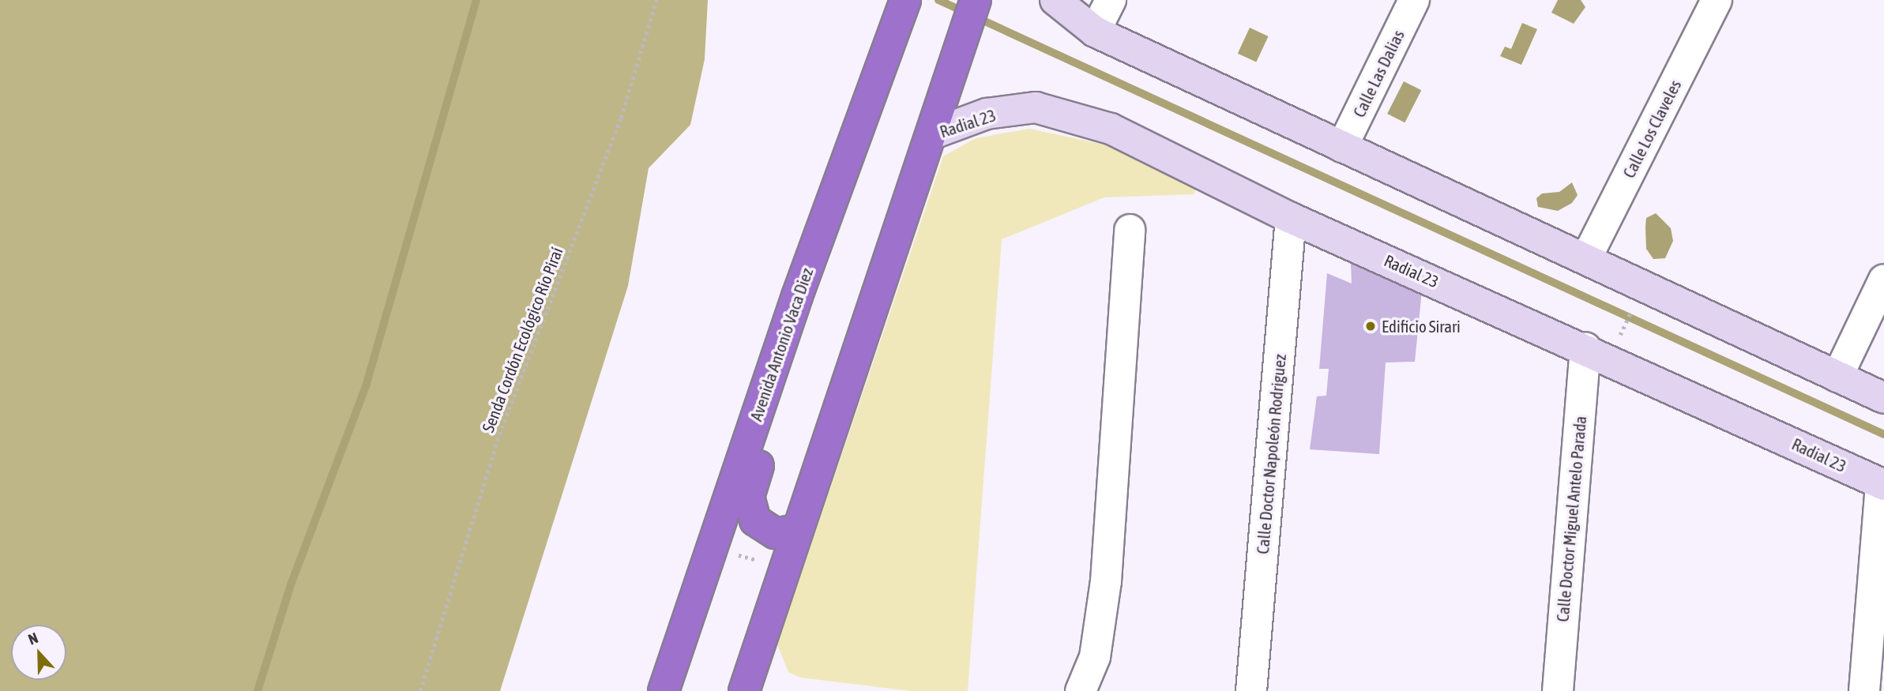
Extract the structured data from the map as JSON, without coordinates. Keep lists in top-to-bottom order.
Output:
{
  "streets": {
    "highway": ["Avenida Antonio Vaca Diez"],
    "street": [
      "Calle Las Dalias",
      "Radial 23",
      "Calle Los Claveles",
      "Calle Doctor Napoleón Rodriguez",
      "Calle Doctor Miguel Antelo Parada"
    ],
    "path": ["Senda Cordón Ecológico Río Piraí"]
  },
  "crossings": [
    ["Radial 23", "Calle Doctor Napoleón Rodriguez"],
    ["Radial 23", "Calle Doctor Miguel Antelo Parada"]
  ],
  "places": ["Edificio Sirari"],
  "north": "top"
}
